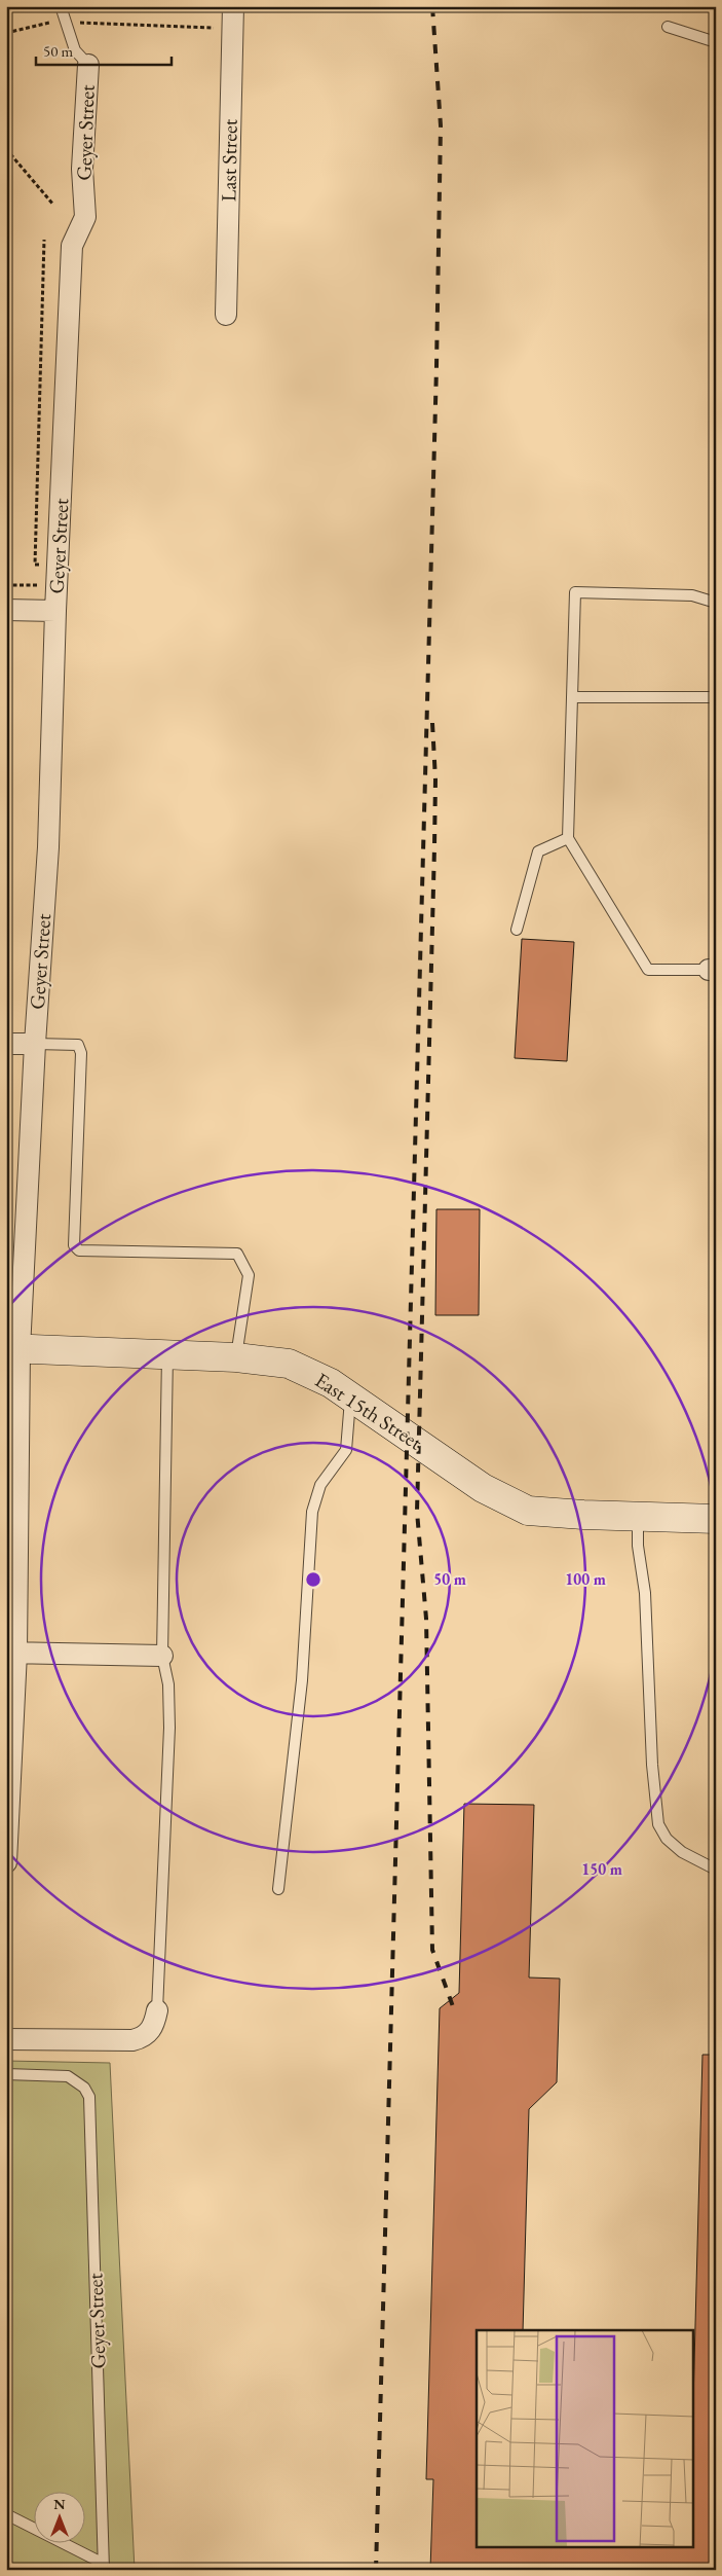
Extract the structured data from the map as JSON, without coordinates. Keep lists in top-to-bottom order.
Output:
{
  "streets": {
    "street": ["Geyer Street", "Last Street", "East 15th Street"]
  },
  "crossings": [
    ["Geyer Street", "East 15th Street"]
  ],
  "scale_bar": "50 m",
  "north": "top",
  "rings": ["50 m", "100 m", "150 m"]
}
